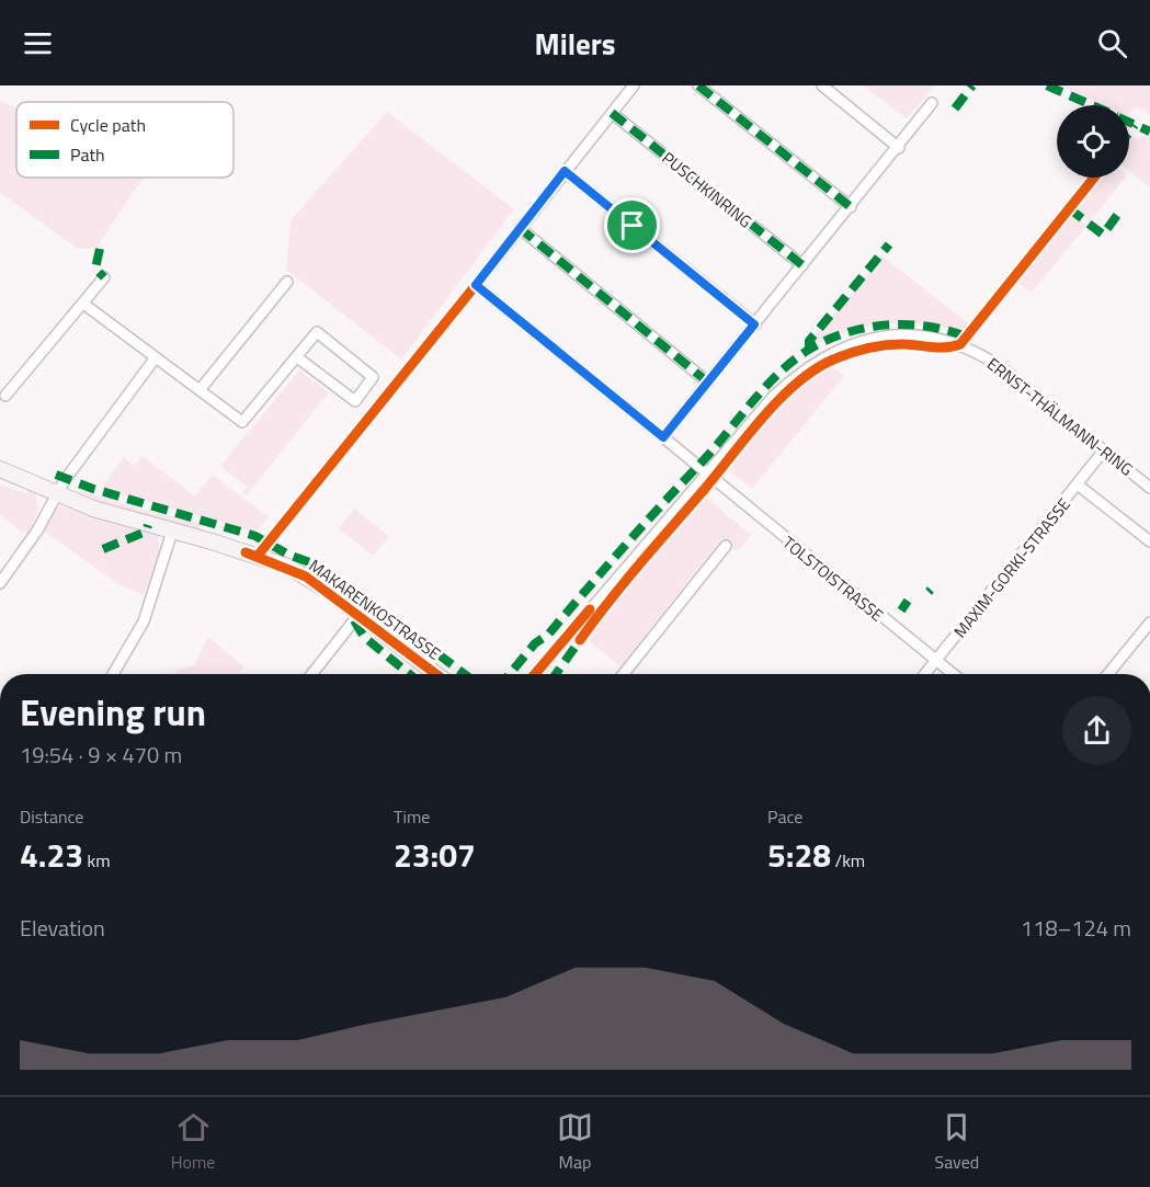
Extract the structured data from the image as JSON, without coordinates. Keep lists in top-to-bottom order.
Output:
{
  "streets": {
    "street": [
      "PUSCHKINRING",
      "ERNST-THÄLMANN-RING",
      "MAXIM-GORKI-STRASSE",
      "TOLSTOISTRASSE",
      "MAKARENKOSTRASSE"
    ]
  },
  "crossings": [
    ["ERNST-THÄLMANN-RING", "MAXIM-GORKI-STRASSE"],
    ["ERNST-THÄLMANN-RING", "TOLSTOISTRASSE"],
    ["MAXIM-GORKI-STRASSE", "TOLSTOISTRASSE"]
  ],
  "legend": ["Cycle path", "Path"],
  "page": {
    "header": "Milers",
    "heading": ["Evening run", "19:54 · 9 × 470 m"],
    "stats": [
      ["Distance", "4.23 km"],
      ["Time", "23:07"],
      ["Pace", "5:28 /km"]
    ],
    "chart": ["Elevation", "118–124 m"],
    "tabs": ["Home", "Map", "Saved"]
  }
}
